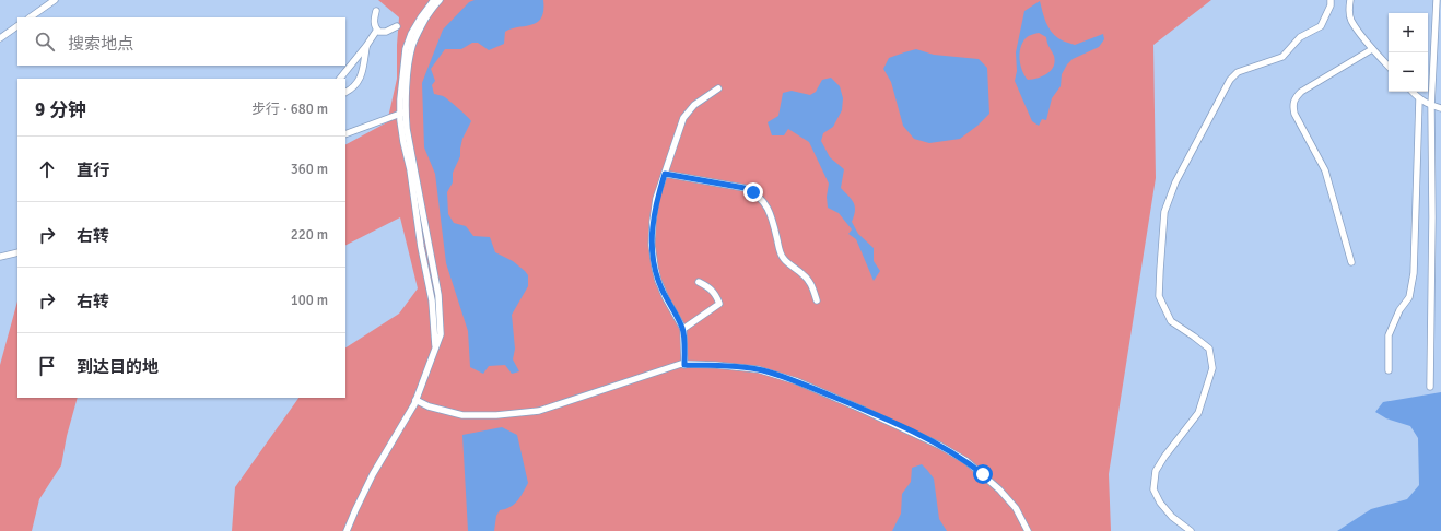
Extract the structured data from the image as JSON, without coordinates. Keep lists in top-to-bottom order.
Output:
{
  "page": {
    "map_buttons": ["+", "−"],
    "search": "搜索地点",
    "heading": ["9 分钟", "步行 · 680 m"],
    "list": [
      ["直行", "360 m"],
      ["右转", "220 m"],
      ["右转", "100 m"],
      "到达目的地"
    ]
  }
}
